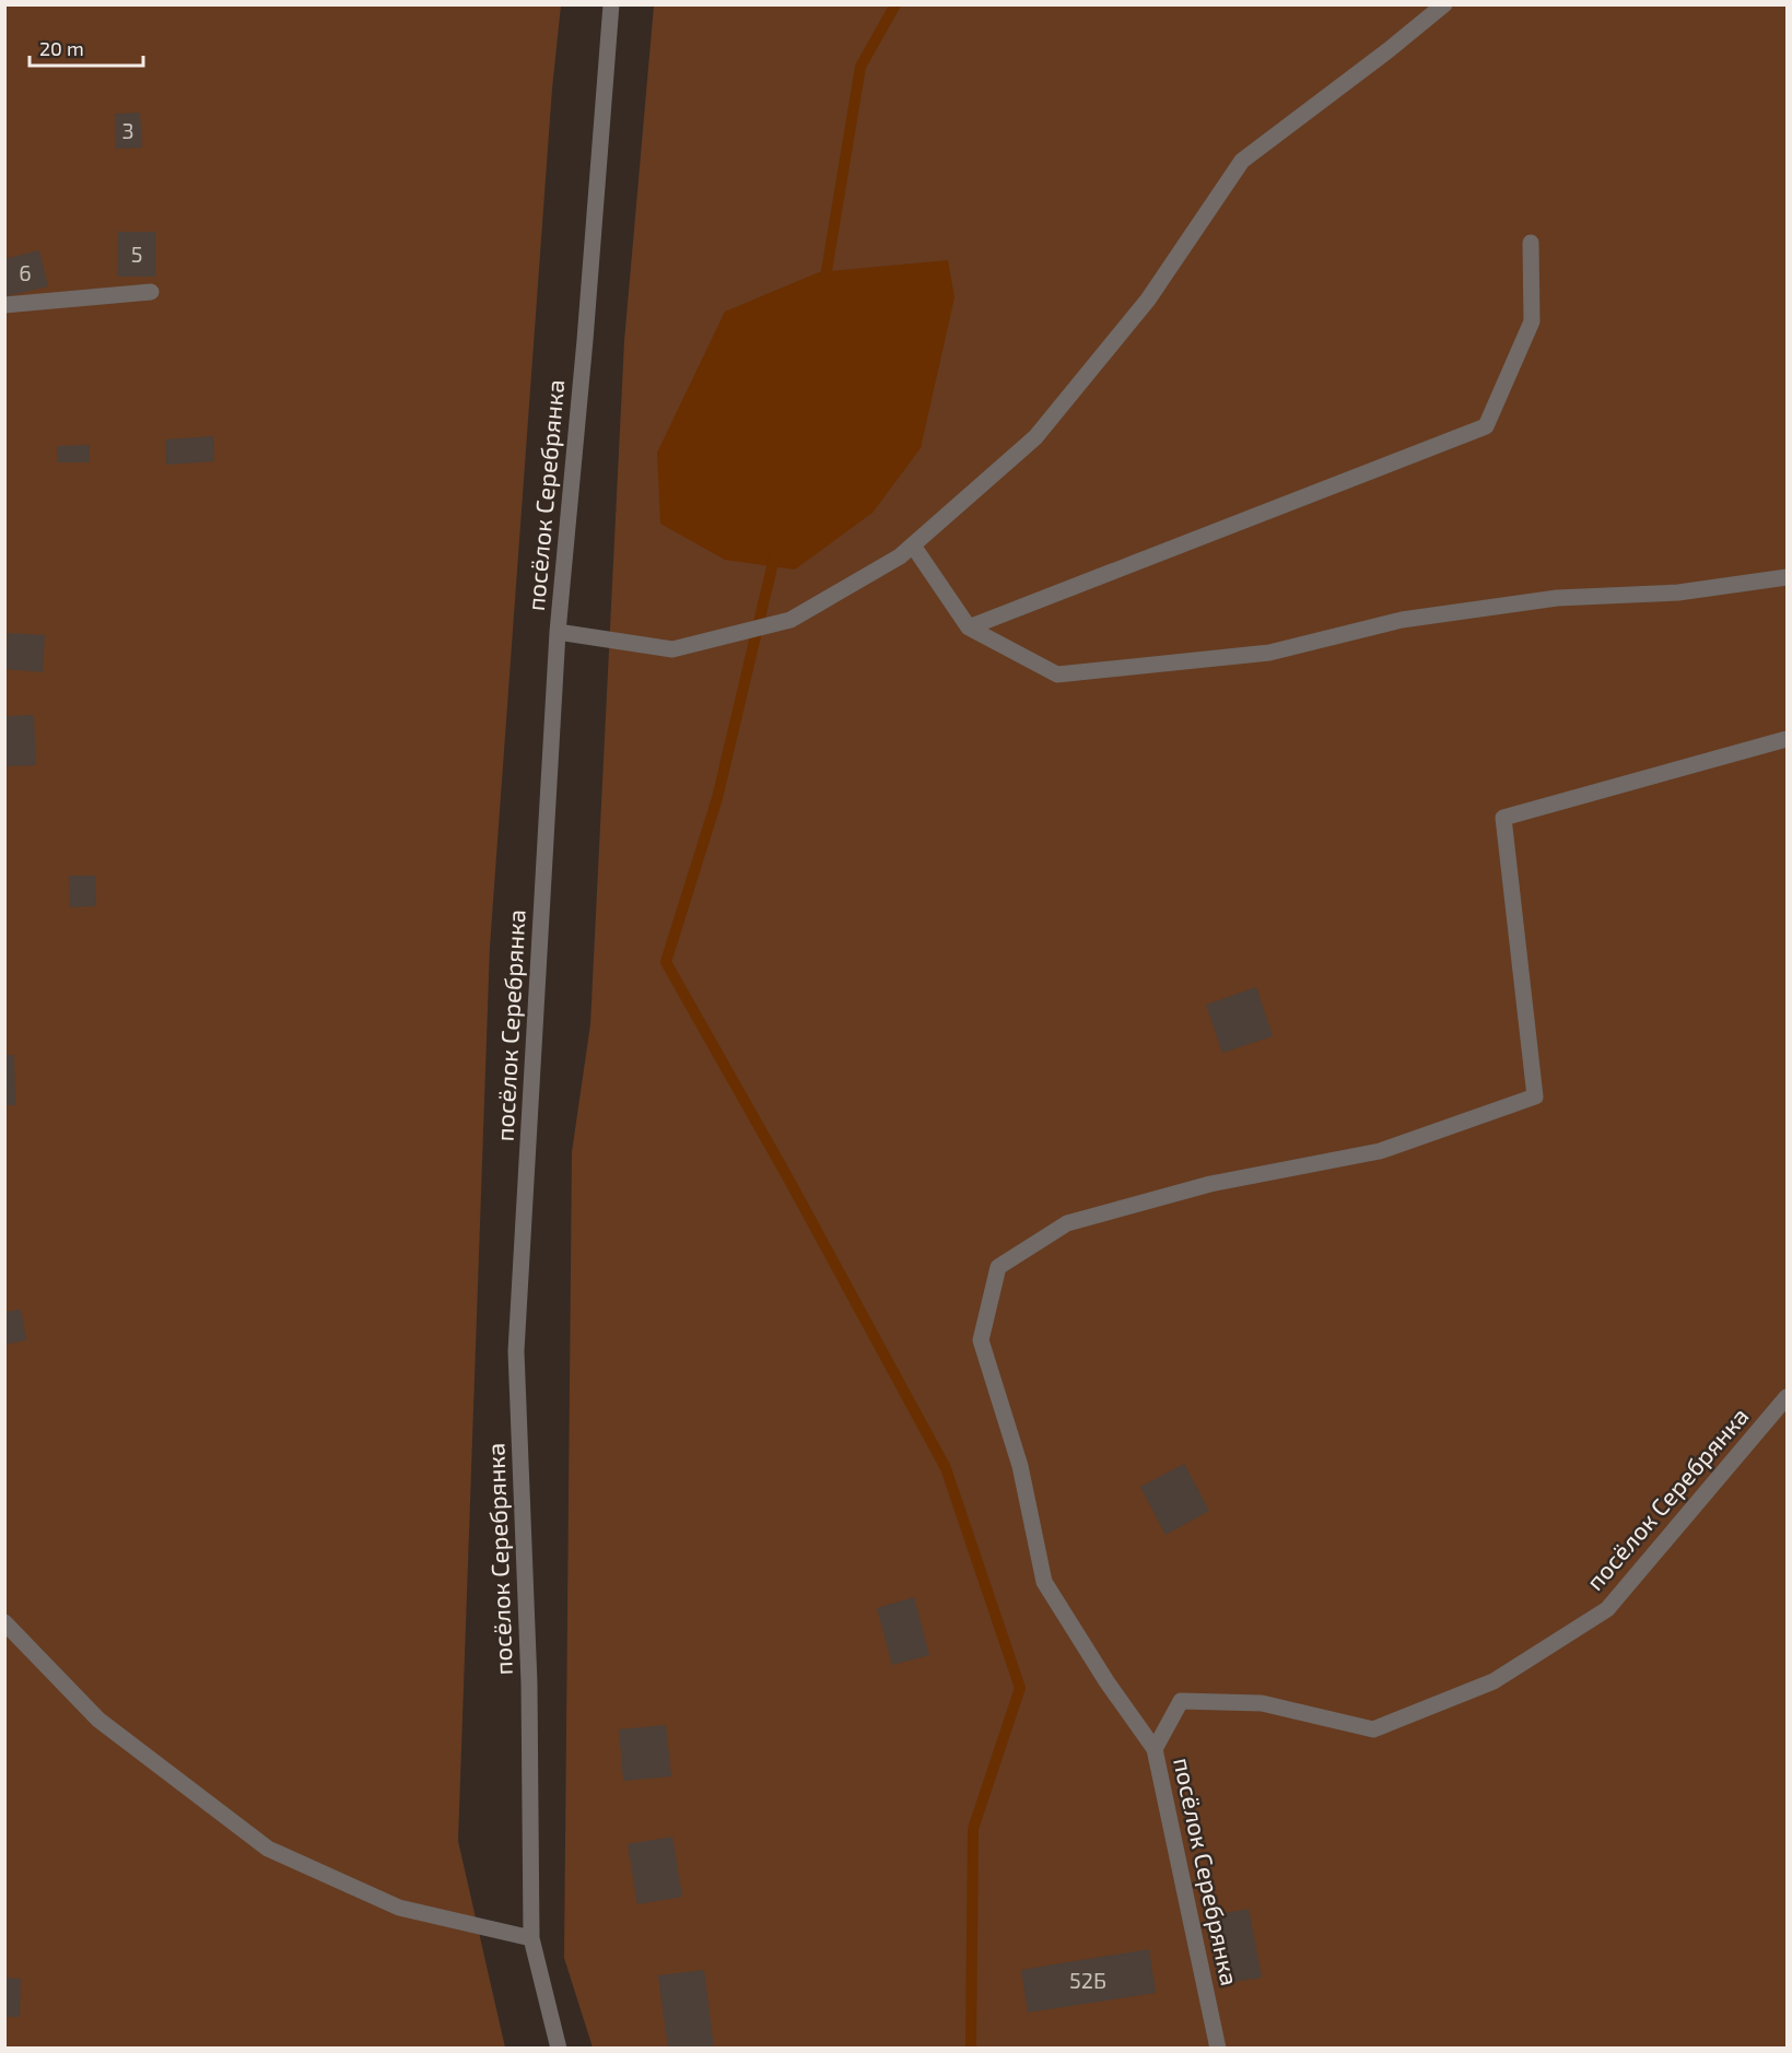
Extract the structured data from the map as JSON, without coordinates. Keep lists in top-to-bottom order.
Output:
{
  "streets": {
    "lane": ["посёлок Серебрянка"]
  },
  "house_numbers": [
    "3",
    "5",
    "6",
    "52Б"
  ],
  "scale_bar": "20 m"
}
